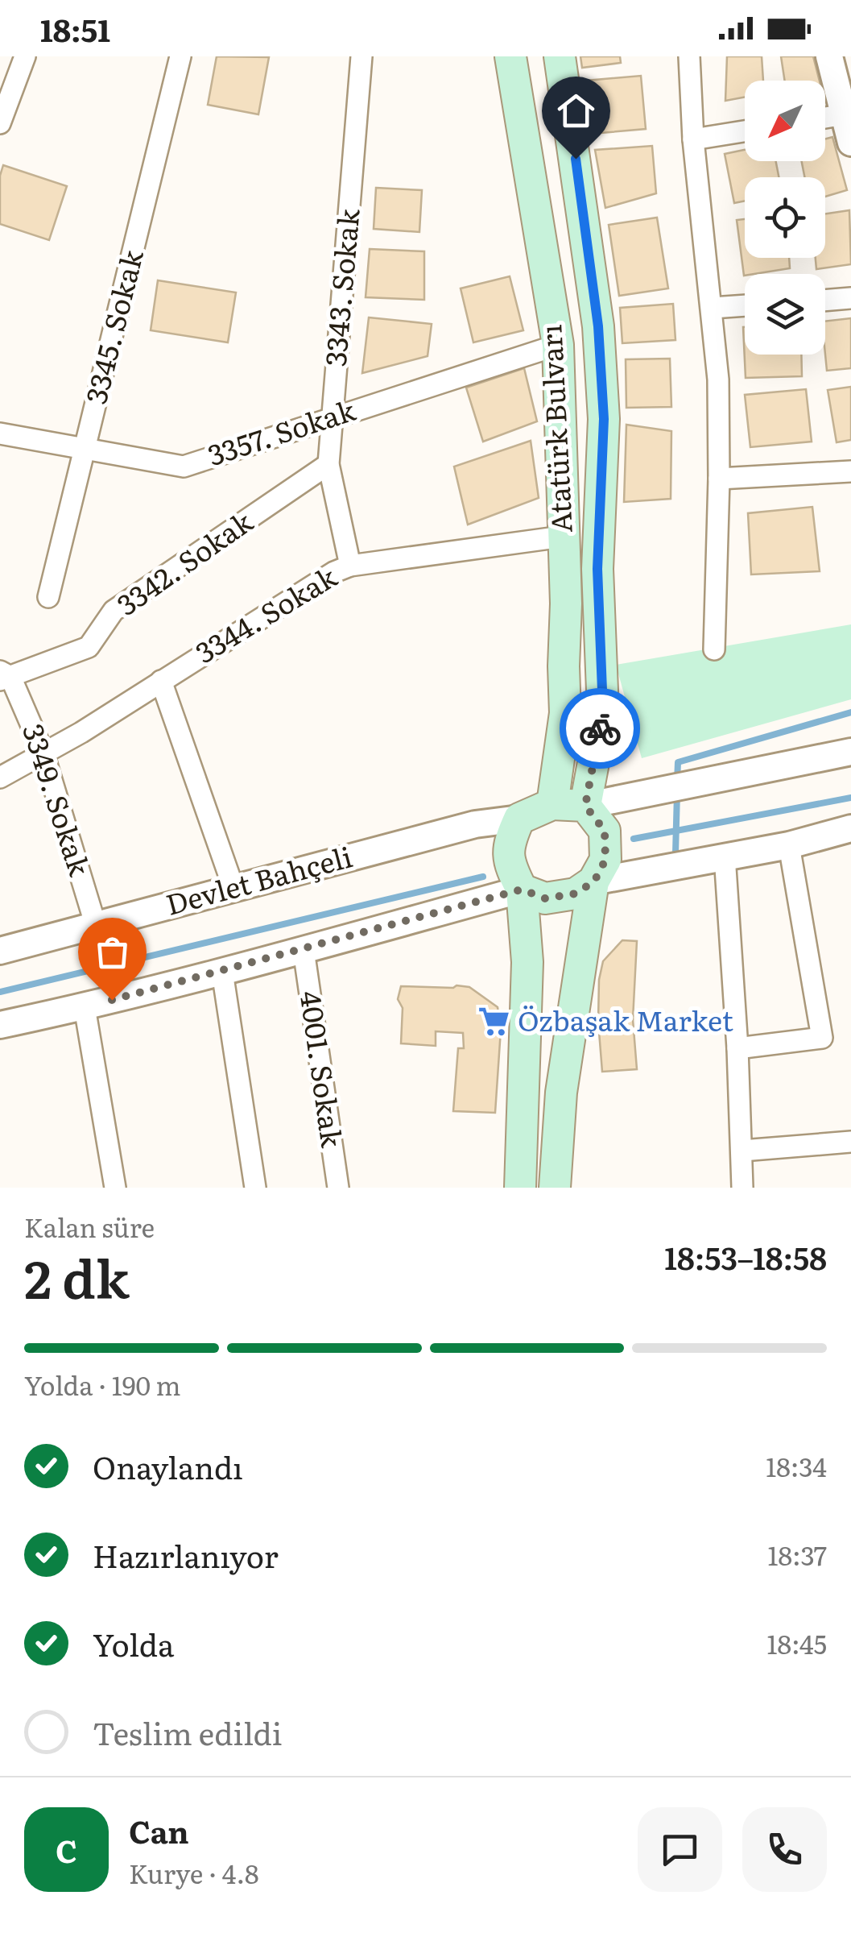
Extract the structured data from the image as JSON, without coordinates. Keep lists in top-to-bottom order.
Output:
{
  "streets": {
    "main road": ["Atatürk Bulvarı"],
    "street": [
      "3343. Sokak",
      "3345. Sokak",
      "3357. Sokak",
      "3342. Sokak",
      "3344. Sokak",
      "3349. Sokak",
      "Devlet Bahçeli",
      "4001. Sokak"
    ]
  },
  "crossings": [
    ["3343. Sokak", "3357. Sokak"],
    ["3343. Sokak", "3342. Sokak"],
    ["3343. Sokak", "3344. Sokak"],
    ["3345. Sokak", "3357. Sokak"],
    ["Atatürk Bulvarı", "3357. Sokak"],
    ["Atatürk Bulvarı", "3344. Sokak"],
    ["Atatürk Bulvarı", "Devlet Bahçeli"],
    ["3342. Sokak", "3349. Sokak"],
    ["3344. Sokak", "3349. Sokak"],
    ["3349. Sokak", "Devlet Bahçeli"]
  ],
  "places": {
    "supermarket": ["Özbaşak Market"]
  },
  "north": "bottom left",
  "page": {
    "status": "18:51",
    "heading": ["2 dk", "Kalan süre", "18:53–18:58"],
    "panel": ["Can", "Kurye · 4.8"],
    "bar": "Yolda · 190 m",
    "list": [
      ["Onaylandı", "18:34"],
      ["Hazırlanıyor", "18:37"],
      ["Yolda", "18:45"],
      "Teslim edildi"
    ],
    "round": "C"
  }
}
